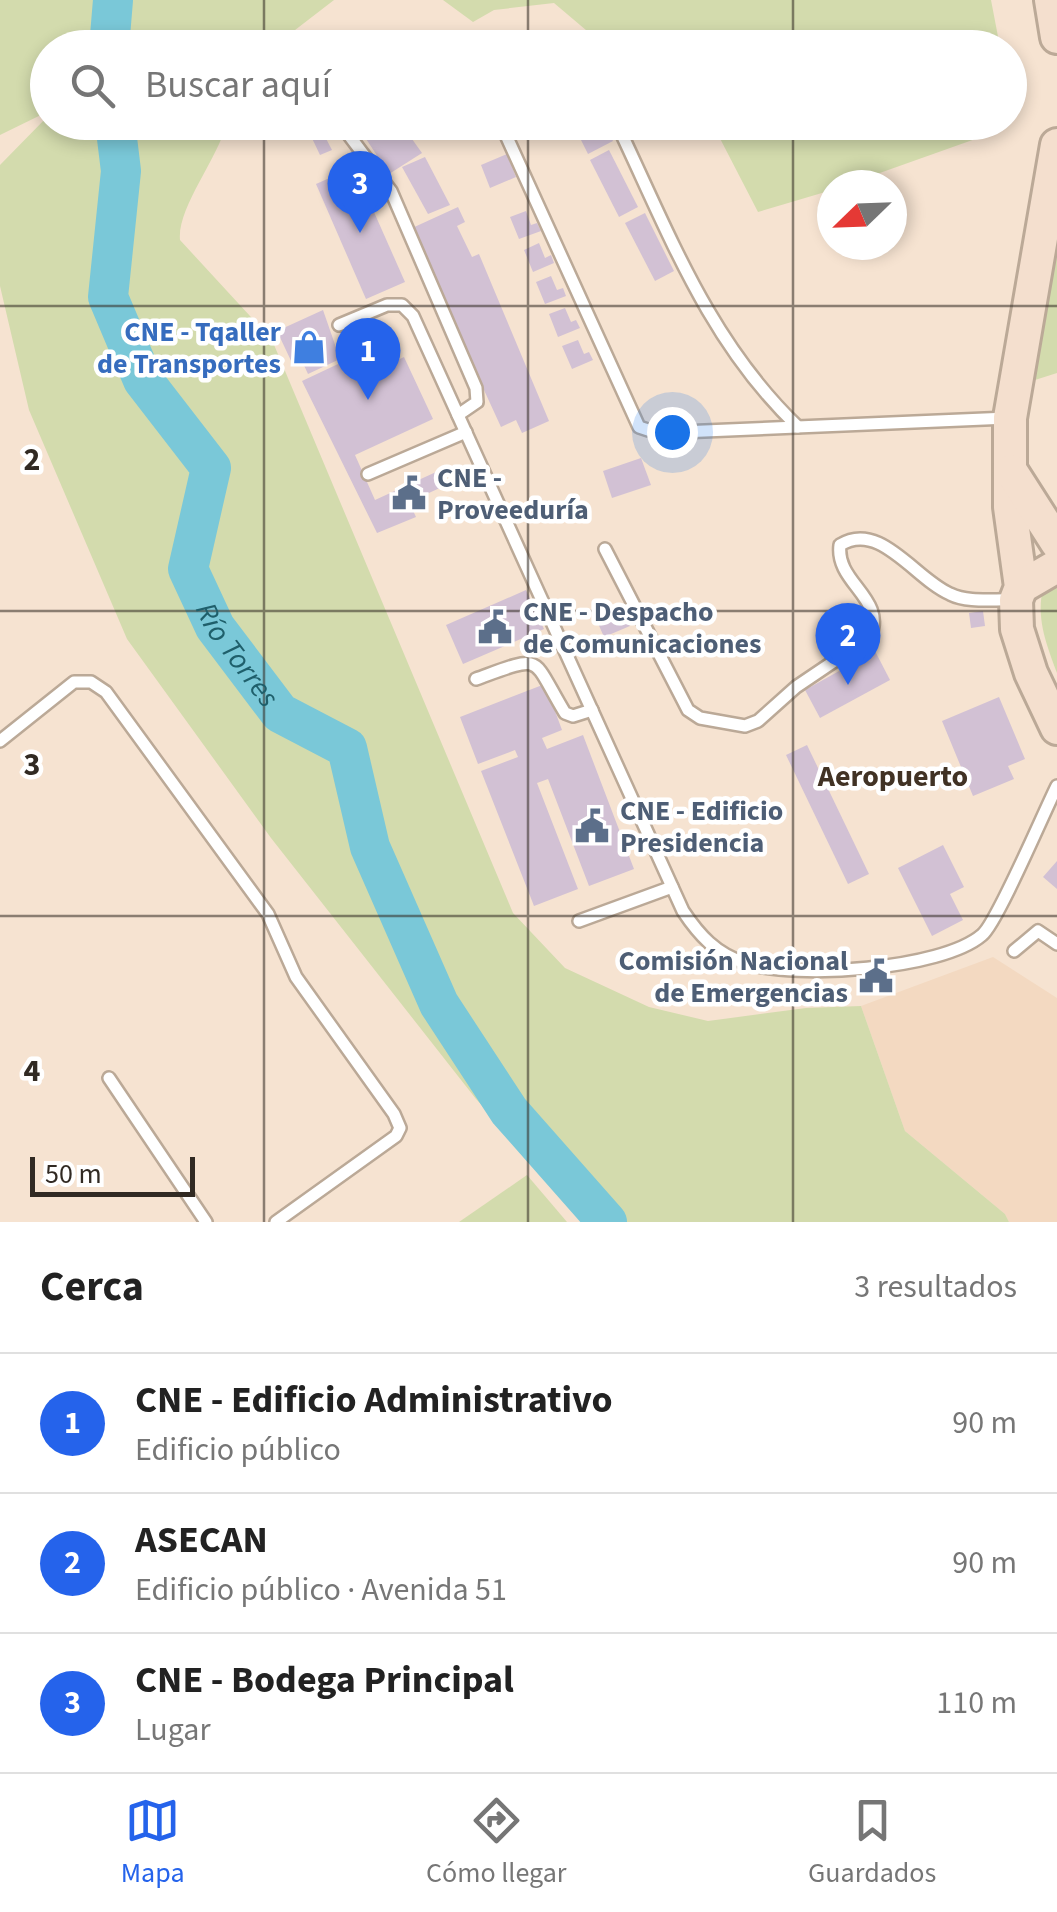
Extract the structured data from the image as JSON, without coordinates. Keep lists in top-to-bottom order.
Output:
{
  "districts": ["Aeropuerto"],
  "water": ["Río Torres"],
  "places": {
    "shop": ["CNE - Tqaller de Transportes"],
    "public building": [
      "CNE - Proveeduría",
      "CNE - Despacho de Comunicaciones",
      "CNE - Edificio Presidencia",
      "Comisión Nacional de Emergencias"
    ]
  },
  "scale_bar": "50 m",
  "north": "bottom left",
  "page": {
    "search": "Buscar aquí",
    "pins": ["3", "1", "2"],
    "scale": "50 m",
    "heading": ["Cerca", "3 resultados"],
    "list": [
      {
        "mark": "1",
        "name": "CNE - Edificio Administrativo",
        "note": "Edificio público",
        "value": "90 m"
      },
      {
        "mark": "2",
        "name": "ASECAN",
        "note": "Edificio público · Avenida 51",
        "value": "90 m"
      },
      {
        "mark": "3",
        "name": "CNE - Bodega Principal",
        "note": "Lugar",
        "value": "110 m"
      }
    ],
    "nav": ["Mapa", "Cómo llegar", "Guardados"]
  },
  "grid": {
    "rows": ["2", "3", "4"]
  }
}
